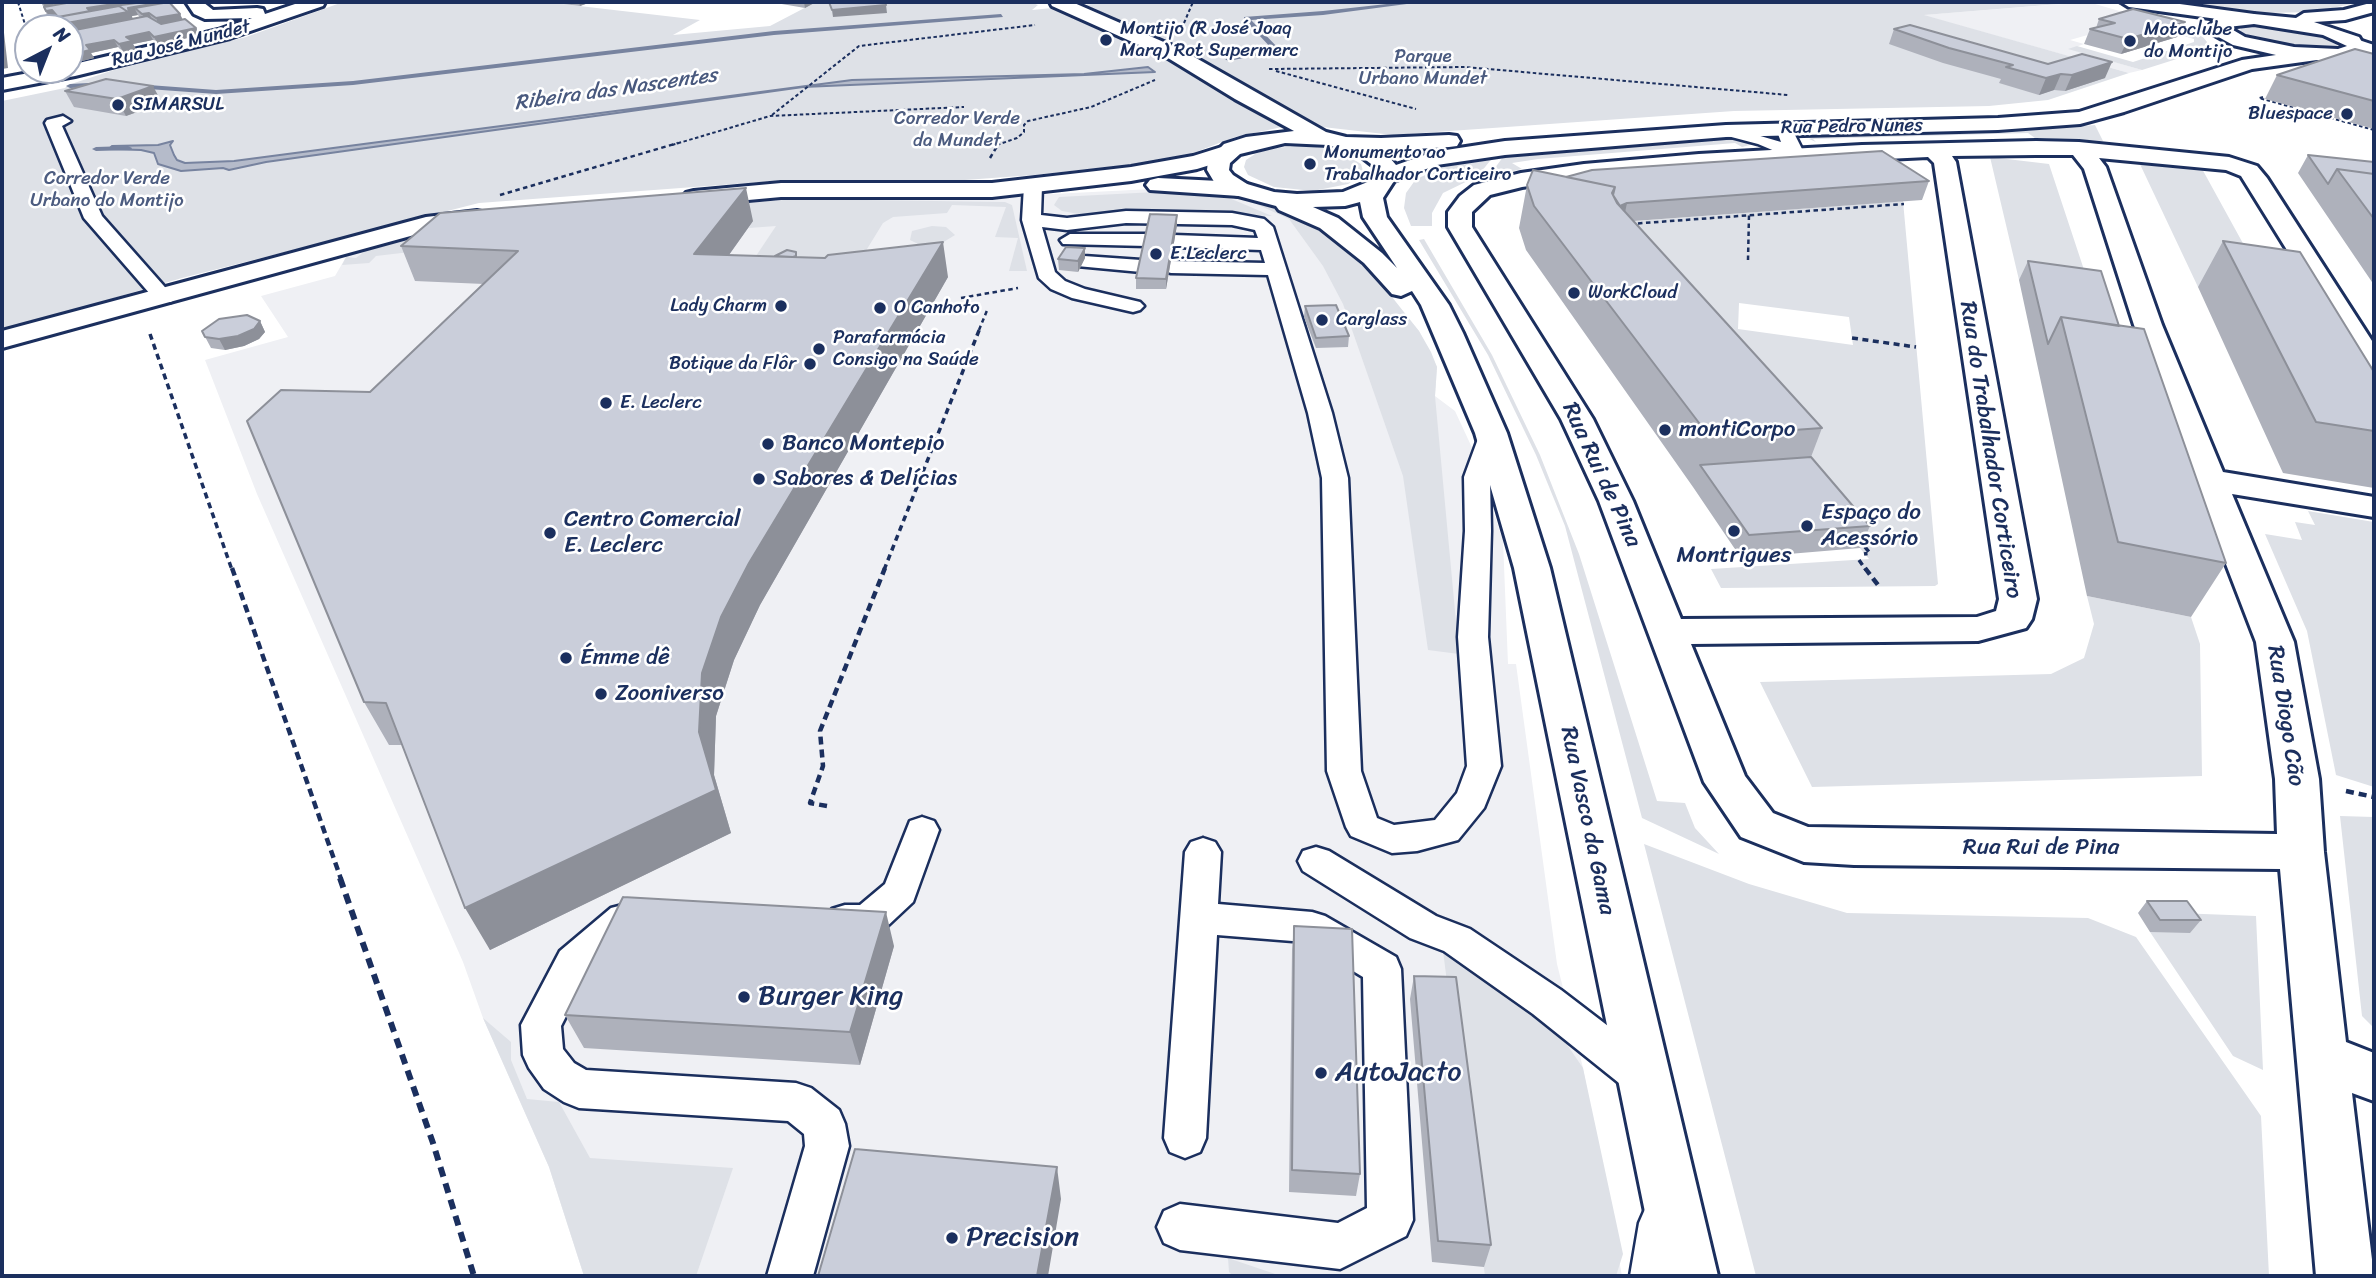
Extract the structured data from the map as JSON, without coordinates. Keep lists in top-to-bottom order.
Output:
{
  "streets": {
    "street": [
      "Rua José Mundet",
      "Rua Pedro Nunes",
      "Rua do Trabalhador Corticeiro",
      "Rua Rui de Pina",
      "Rua Diogo Cão",
      "Rua Vasco da Gama"
    ]
  },
  "crossings": [
    ["Rua Pedro Nunes", "Rua Rui de Pina"],
    ["Rua Pedro Nunes", "Rua Vasco da Gama"],
    ["Rua do Trabalhador Corticeiro", "Rua Rui de Pina"],
    ["Rua Rui de Pina", "Rua Diogo Cão"]
  ],
  "water": ["Ribeira das Nascentes"],
  "parks": ["Parque Urbano Mundet", "Corredor Verde da Mundet", "Corredor Verde Urbano do Montijo"],
  "places": [
    "Montijo (R José Joaq Marq) Rot Supermerc",
    "Motoclube do Montijo",
    "SIMARSUL",
    "Bluespace",
    "Monumento ao Trabalhador Corticeiro",
    "E.Leclerc",
    "WorkCloud",
    "Lady Charm",
    "O Canhoto",
    "Carglass",
    "Parafarmácia Consigo na Saúde",
    "Botique da Flôr",
    "E. Leclerc",
    "montiCorpo",
    "Banco Montepio",
    "Sabores & Delícias",
    "Espaço do Acessório",
    "Montrigues",
    "Centro Comercial E. Leclerc",
    "Émme dê",
    "Zooniverso",
    "Burger King",
    "AutoJacto",
    "Precision"
  ],
  "north": "top right"
}
